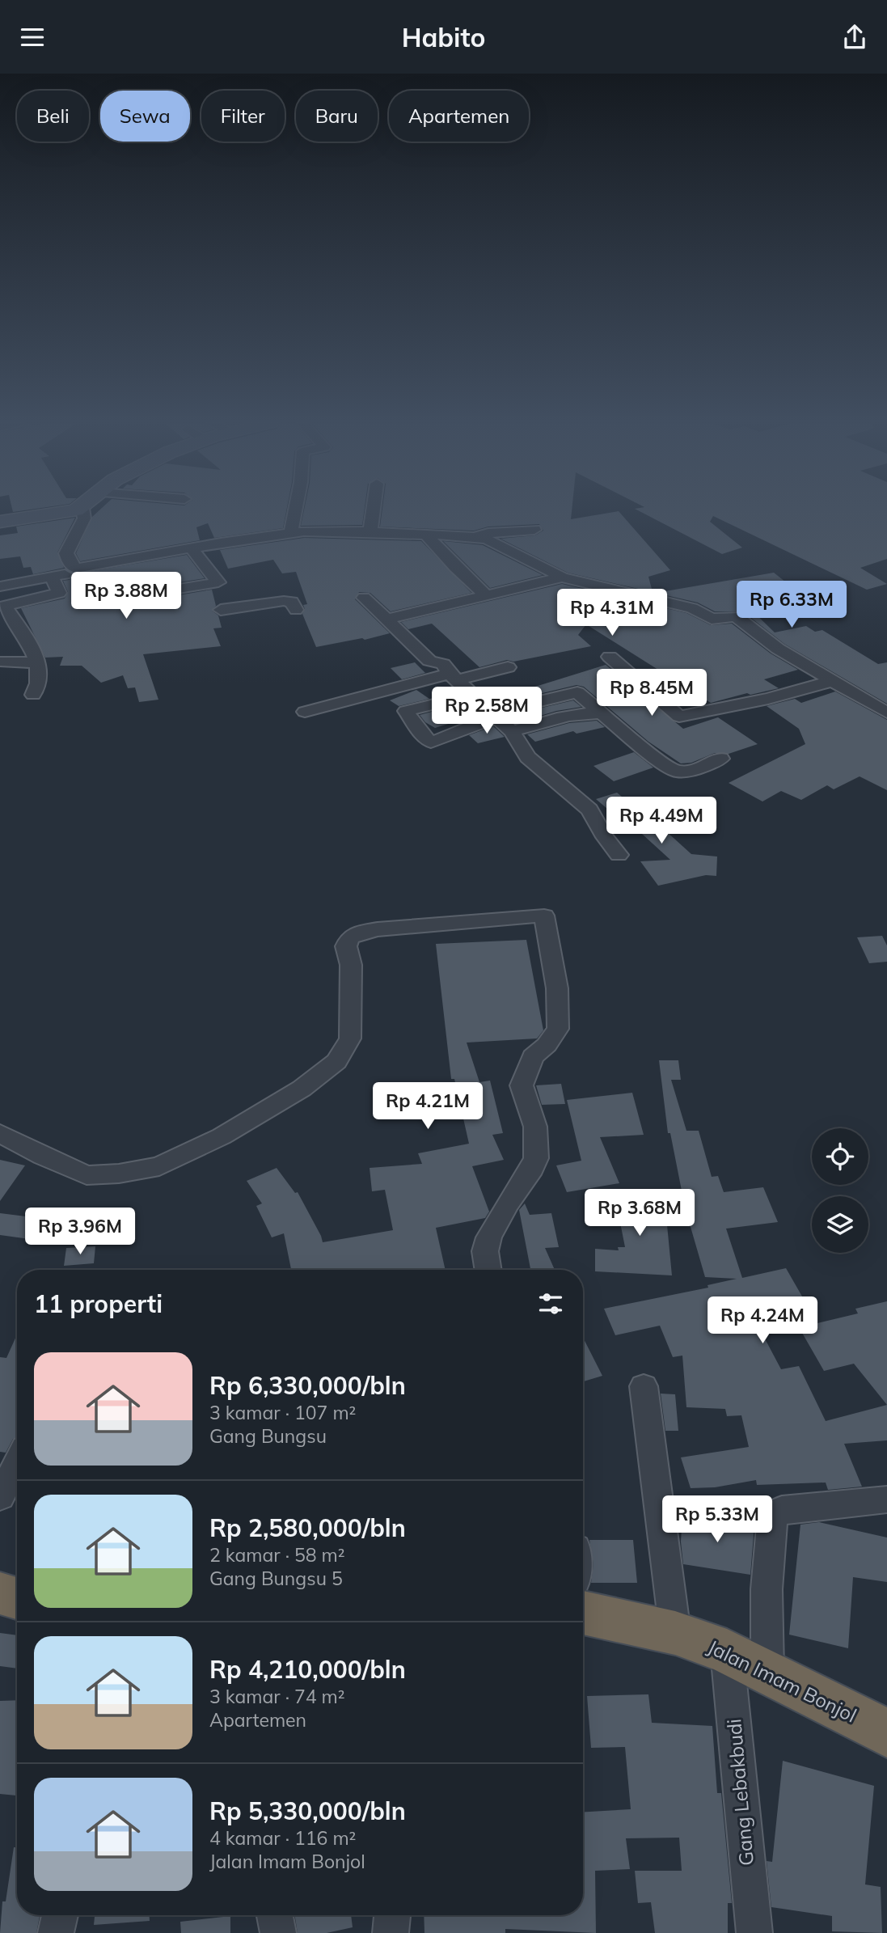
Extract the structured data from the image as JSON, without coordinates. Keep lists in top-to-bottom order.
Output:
{
  "streets": {
    "highway": ["Jalan Imam Bonjol"],
    "street": ["Gang Lebakbudi"]
  },
  "crossings": [
    ["Jalan Imam Bonjol", "Gang Lebakbudi"]
  ],
  "page": {
    "header": "Habito",
    "chip": [
      "Beli",
      "Sewa",
      "Filter",
      "Baru",
      "Apartemen"
    ],
    "price": [
      "Rp 3.88M",
      "Rp 6.33M",
      "Rp 4.31M",
      "Rp 8.45M",
      "Rp 2.58M",
      "Rp 4.49M",
      "Rp 4.21M",
      "Rp 3.68M",
      "Rp 3.96M",
      "Rp 4.24M",
      "Rp 5.33M"
    ],
    "heading": "11 properti",
    "list": [
      {
        "name": "Rp 6,330,000/bln",
        "note": "3 kamar · 107 m² · Gang Bungsu"
      },
      {
        "name": "Rp 2,580,000/bln",
        "note": "2 kamar · 58 m² · Gang Bungsu 5"
      },
      {
        "name": "Rp 4,210,000/bln",
        "note": "3 kamar · 74 m² · Apartemen"
      },
      {
        "name": "Rp 5,330,000/bln",
        "note": "4 kamar · 116 m² · Jalan Imam Bonjol"
      }
    ]
  }
}
